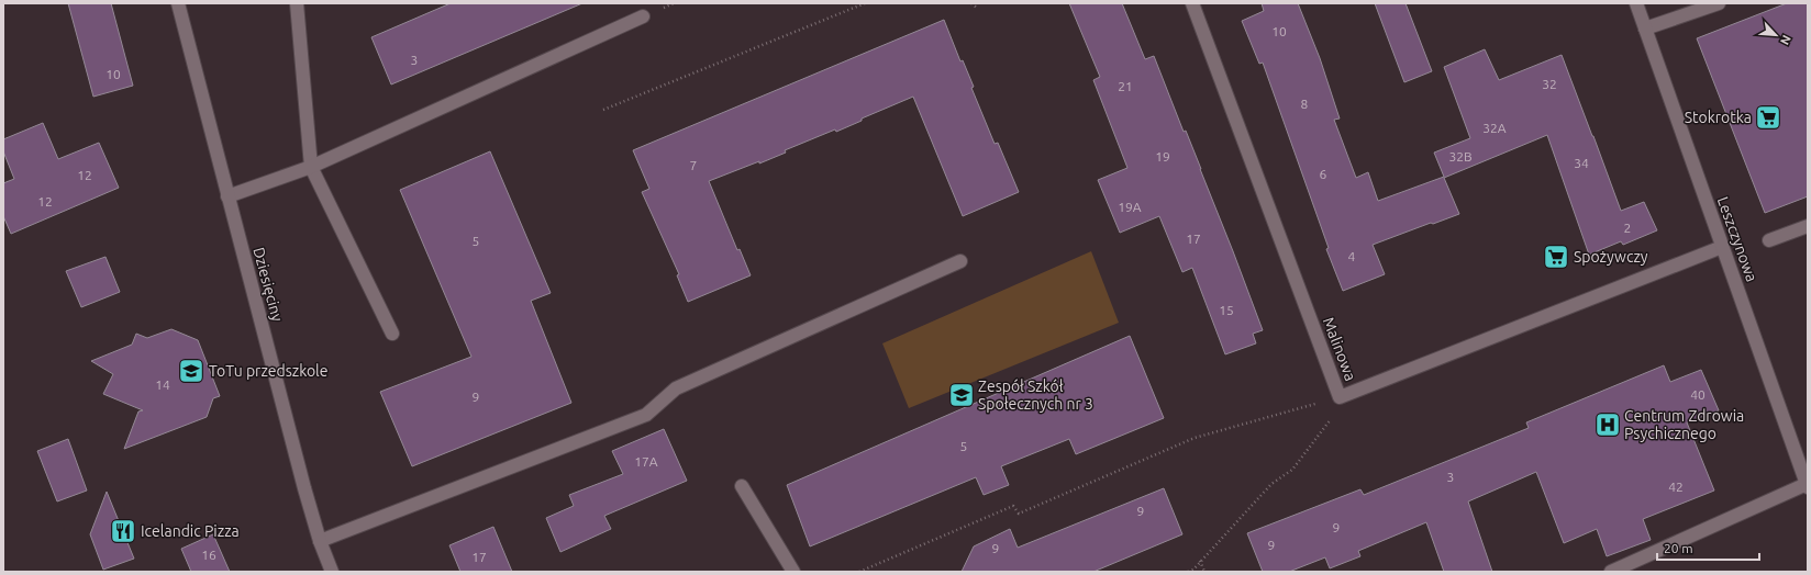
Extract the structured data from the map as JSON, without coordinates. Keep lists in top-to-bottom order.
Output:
{
  "streets": {
    "street": ["Leszczynowa", "Dziesięciny", "Malinowa"]
  },
  "crossings": [
    ["Leszczynowa", "Malinowa"]
  ],
  "places": {
    "supermarket": ["Stokrotka", "Spożywczy"],
    "school or university": ["ToTu przedszkole", "Zespół Szkół Społecznych nr 3"],
    "hospital": ["Centrum Zdrowia Psychicznego"],
    "restaurant": ["Icelandic Pizza"]
  },
  "house_numbers": [
    "10",
    "3",
    "10",
    "32",
    "21",
    "8",
    "32A",
    "19",
    "32B",
    "34",
    "7",
    "6",
    "12",
    "12",
    "19A",
    "2",
    "17",
    "5",
    "4",
    "15",
    "14",
    "40",
    "9",
    "5",
    "17A",
    "3",
    "42",
    "9",
    "9",
    "9",
    "9",
    "16",
    "17"
  ],
  "scale_bar": "20 m",
  "north": "bottom right"
}
